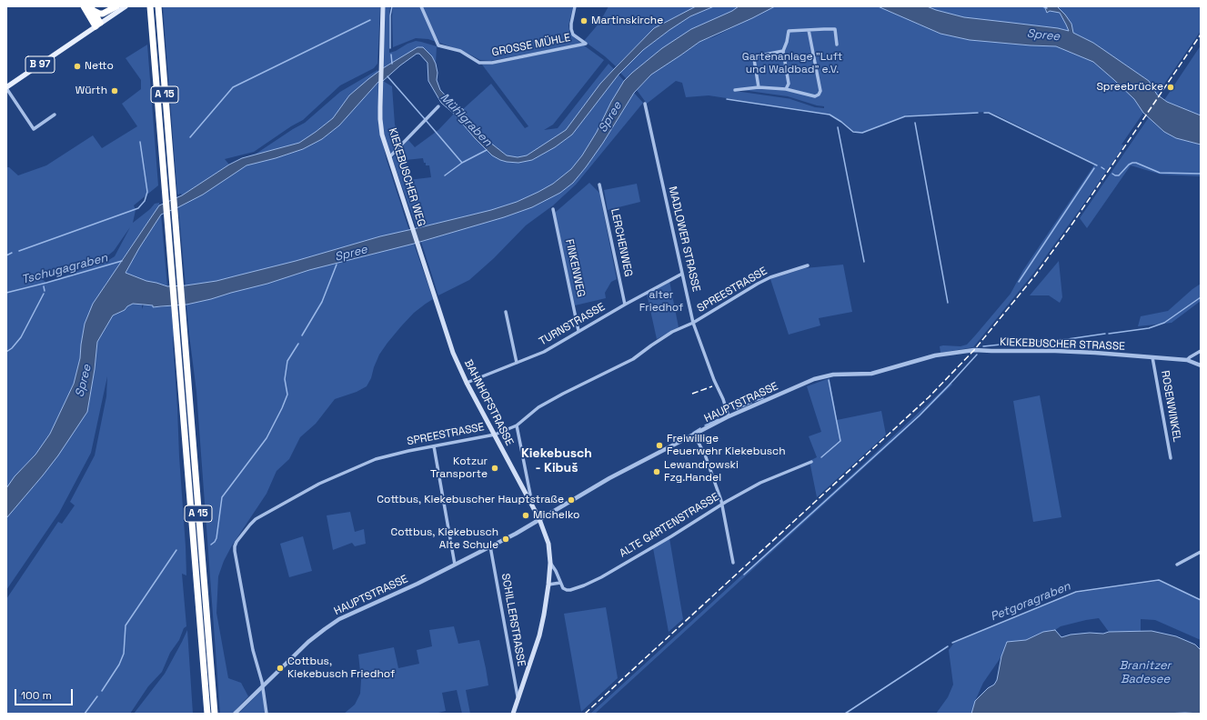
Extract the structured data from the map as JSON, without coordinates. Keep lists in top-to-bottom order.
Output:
{
  "streets": {
    "highway": ["A 15"],
    "main road": ["B 97", "KIEKEBUSCHER WEG", "BAHNHOFSTRASSE"],
    "street": [
      "GROSSE MÜHLE",
      "MADLOWER STRASSE",
      "LERCHENWEG",
      "FINKENWEG",
      "SPREESTRASSE",
      "TURNSTRASSE",
      "KIEKEBUSCHER STRASSE",
      "HAUPTSTRASSE",
      "ROSENWINKEL",
      "ALTE GARTENSTRASSE",
      "SCHILLERSTRASSE"
    ]
  },
  "crossings": [
    ["KIEKEBUSCHER WEG", "BAHNHOFSTRASSE"],
    ["MADLOWER STRASSE", "SPREESTRASSE"],
    ["MADLOWER STRASSE", "TURNSTRASSE"],
    ["MADLOWER STRASSE", "HAUPTSTRASSE"],
    ["LERCHENWEG", "TURNSTRASSE"],
    ["FINKENWEG", "TURNSTRASSE"],
    ["SPREESTRASSE", "BAHNHOFSTRASSE"],
    ["SPREESTRASSE", "HAUPTSTRASSE"],
    ["TURNSTRASSE", "BAHNHOFSTRASSE"],
    ["KIEKEBUSCHER STRASSE", "HAUPTSTRASSE"],
    ["KIEKEBUSCHER STRASSE", "ROSENWINKEL"],
    ["BAHNHOFSTRASSE", "HAUPTSTRASSE"],
    ["BAHNHOFSTRASSE", "SCHILLERSTRASSE"],
    ["HAUPTSTRASSE", "SCHILLERSTRASSE"]
  ],
  "districts": ["Kiekebusch - Kibuš"],
  "water": [
    "Spree",
    "Mühlgraben",
    "Tschugagraben",
    "Petgoragraben",
    "Branitzer Badesee"
  ],
  "parks": ["Gartenanlage \"Luft und Waldbad\" e.V.", "alter Friedhof"],
  "places": [
    "Martinskirche",
    "Netto",
    "Spreebrücke",
    "Würth",
    "Freiwillige Feuerwehr Kiekebusch",
    "Kotzur Transporte",
    "Lewandrowski Fzg.Handel",
    "Cottbus, Kiekebuscher Hauptstraße",
    "Michelko",
    "Cottbus, Kiekebusch Alte Schule",
    "Cottbus, Kiekebusch Friedhof"
  ],
  "scale_bar": "100 m"
}
